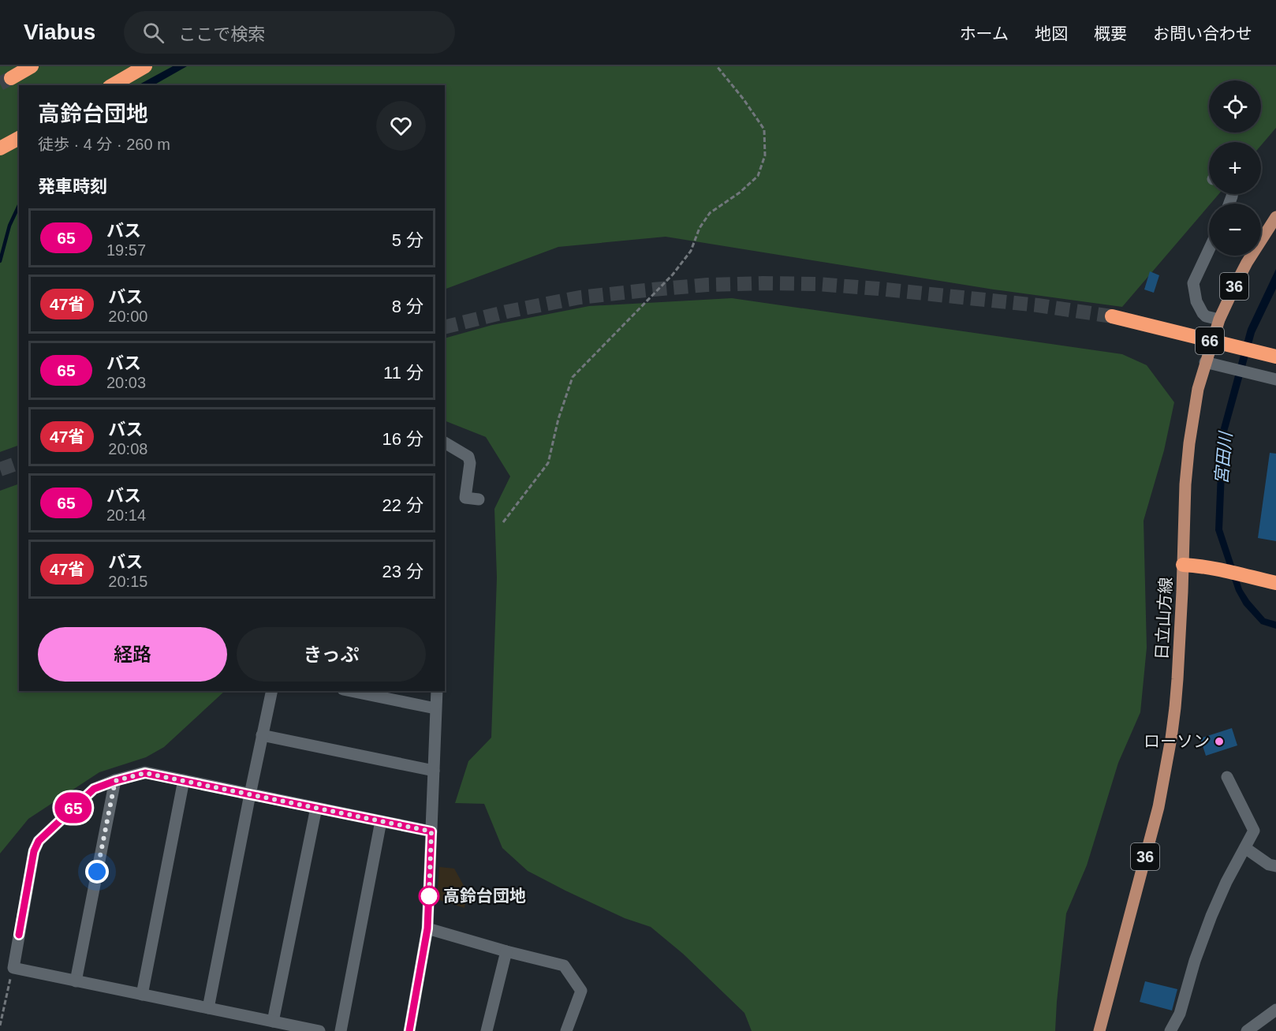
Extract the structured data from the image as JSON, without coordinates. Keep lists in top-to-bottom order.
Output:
{
  "streets": {
    "highway": ["66"],
    "main road": ["36", "日立山方線"]
  },
  "water": ["宮田川"],
  "places": ["ローソン", "高鈴台団地"],
  "lines": ["bus line 65"],
  "page": {
    "header": "Viabus",
    "search": "ここで検索",
    "nav": [
      "ホーム",
      "地図",
      "概要",
      "お問い合わせ"
    ],
    "on_map": "65",
    "map_buttons": ["+", "−"],
    "heading": [
      ["高鈴台団地", "徒歩 · 4 分 · 260 m"],
      "発車時刻"
    ],
    "list": [
      {
        "mark": "65",
        "name": "バス",
        "note": "19:57",
        "value": "5 分"
      },
      {
        "mark": "47省",
        "name": "バス",
        "note": "20:00",
        "value": "8 分"
      },
      {
        "mark": "65",
        "name": "バス",
        "note": "20:03",
        "value": "11 分"
      },
      {
        "mark": "47省",
        "name": "バス",
        "note": "20:08",
        "value": "16 分"
      },
      {
        "mark": "65",
        "name": "バス",
        "note": "20:14",
        "value": "22 分"
      },
      {
        "mark": "47省",
        "name": "バス",
        "note": "20:15",
        "value": "23 分"
      }
    ],
    "buttons": ["経路", "きっぷ"]
  }
}
